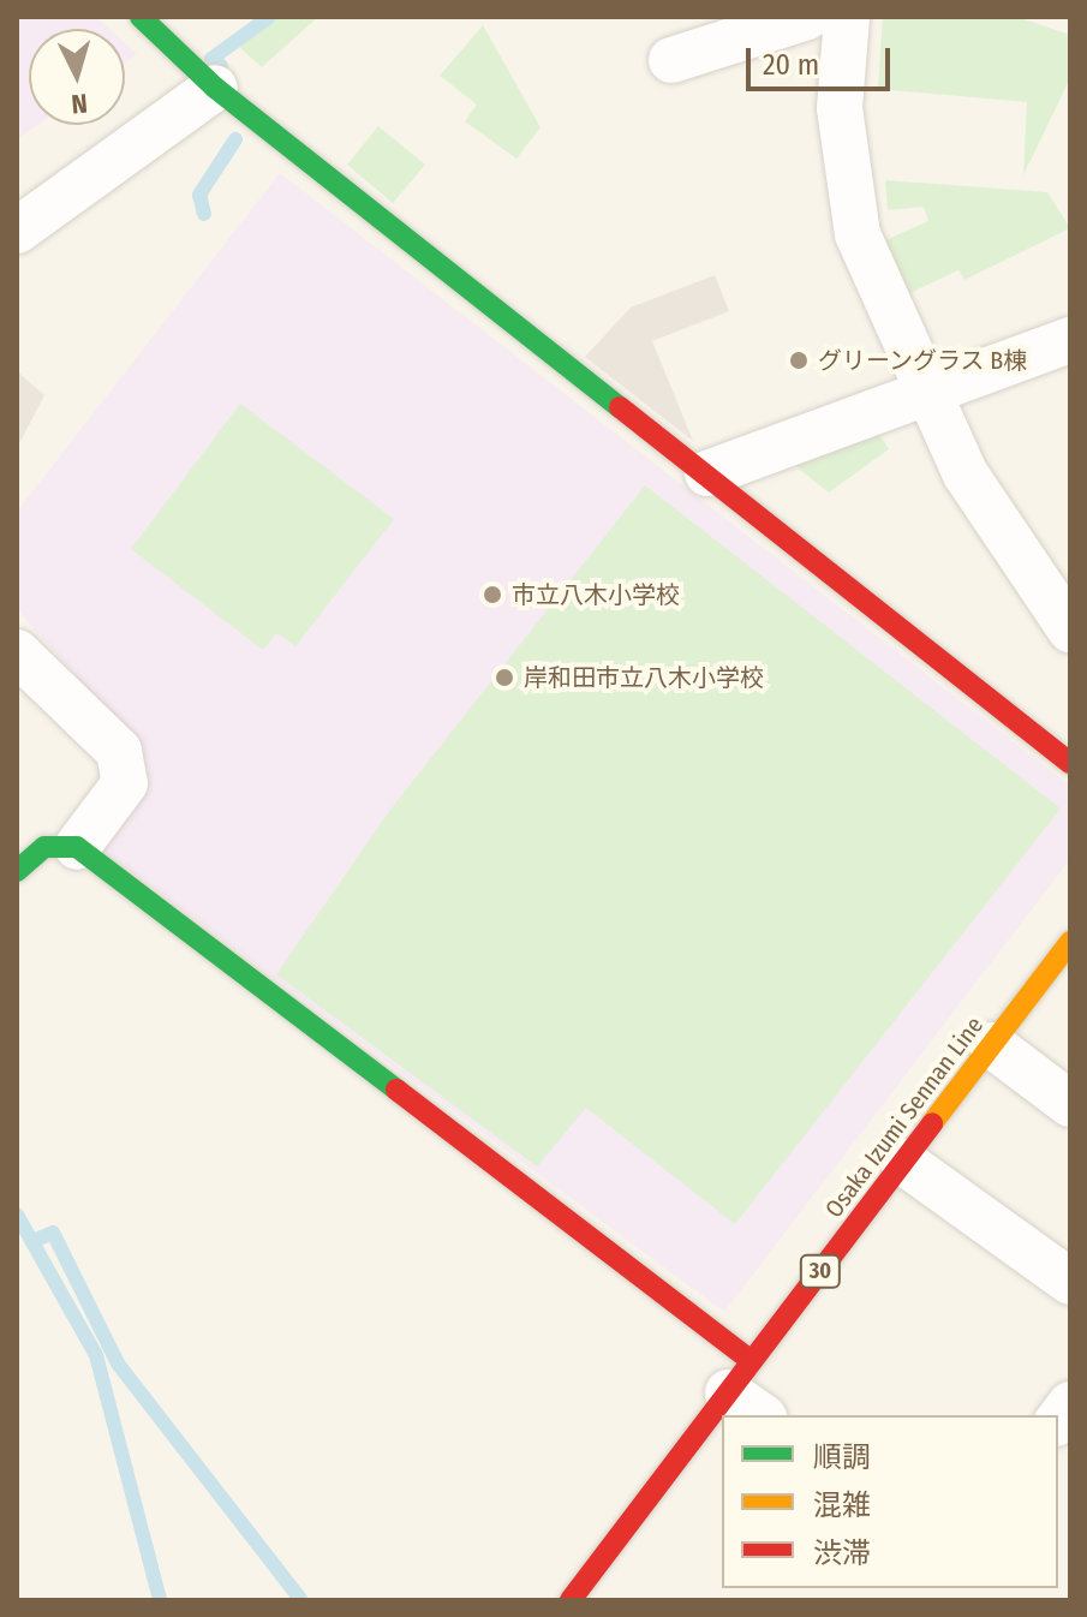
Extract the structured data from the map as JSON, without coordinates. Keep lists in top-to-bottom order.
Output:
{
  "streets": {
    "street": ["Osaka Izumi Sennan Line", "30"]
  },
  "places": ["グリーングラス B棟", "市立八木小学校", "岸和田市立八木小学校"],
  "legend": ["順調", "混雑", "渋滞"],
  "scale_bar": "20 m",
  "north": "bottom"
}
